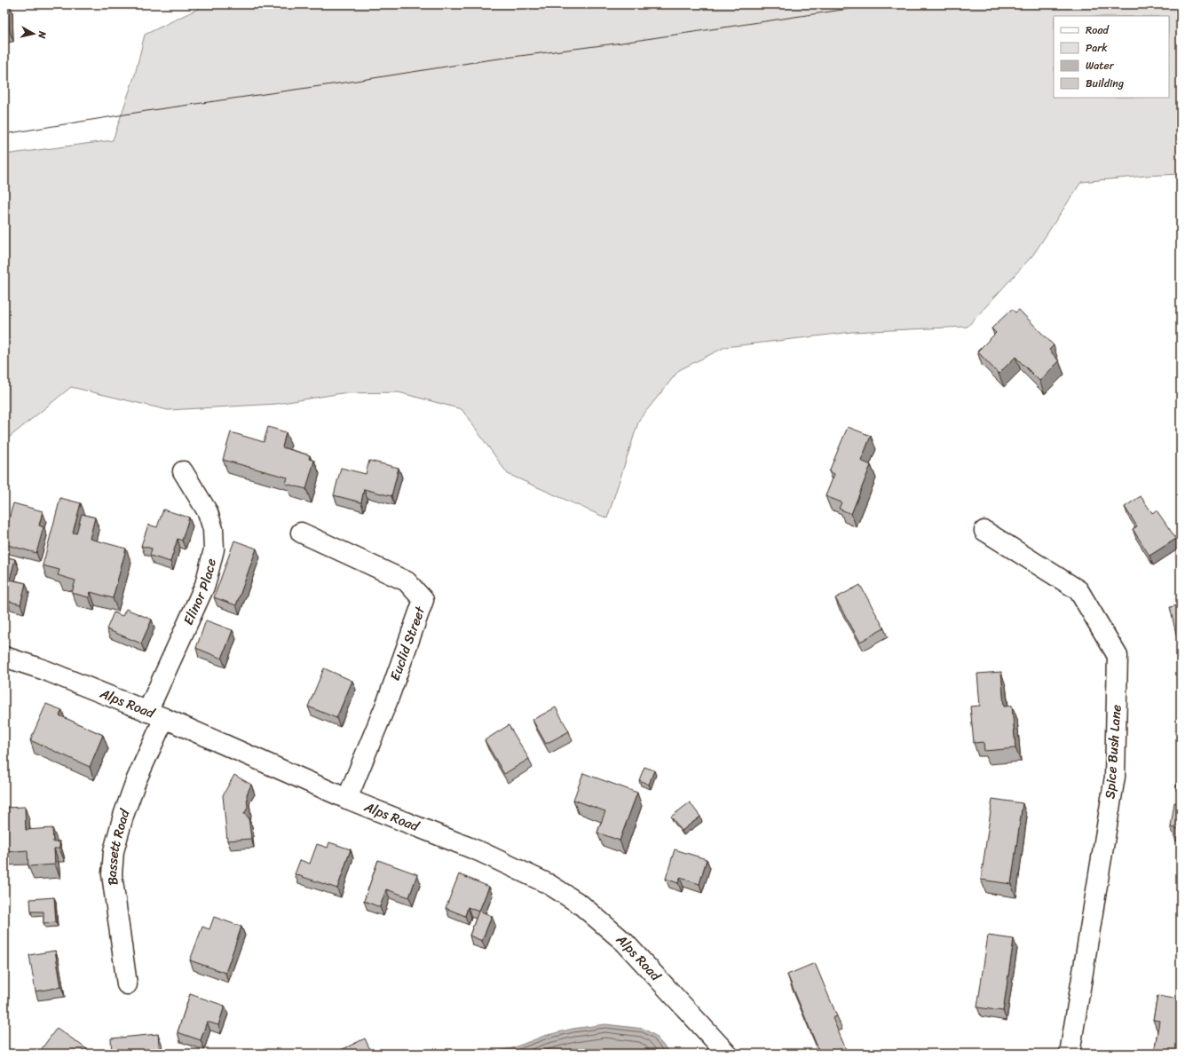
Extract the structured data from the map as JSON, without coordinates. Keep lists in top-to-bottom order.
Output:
{
  "streets": {
    "street": [
      "Elinor Place",
      "Euclid Street",
      "Alps Road",
      "Spice Bush Lane",
      "Bassett Road"
    ]
  },
  "crossings": [
    ["Elinor Place", "Alps Road"],
    ["Elinor Place", "Bassett Road"],
    ["Euclid Street", "Alps Road"],
    ["Alps Road", "Bassett Road"]
  ],
  "legend": [
    "Road",
    "Park",
    "Water",
    "Building"
  ],
  "north": "right"
}
